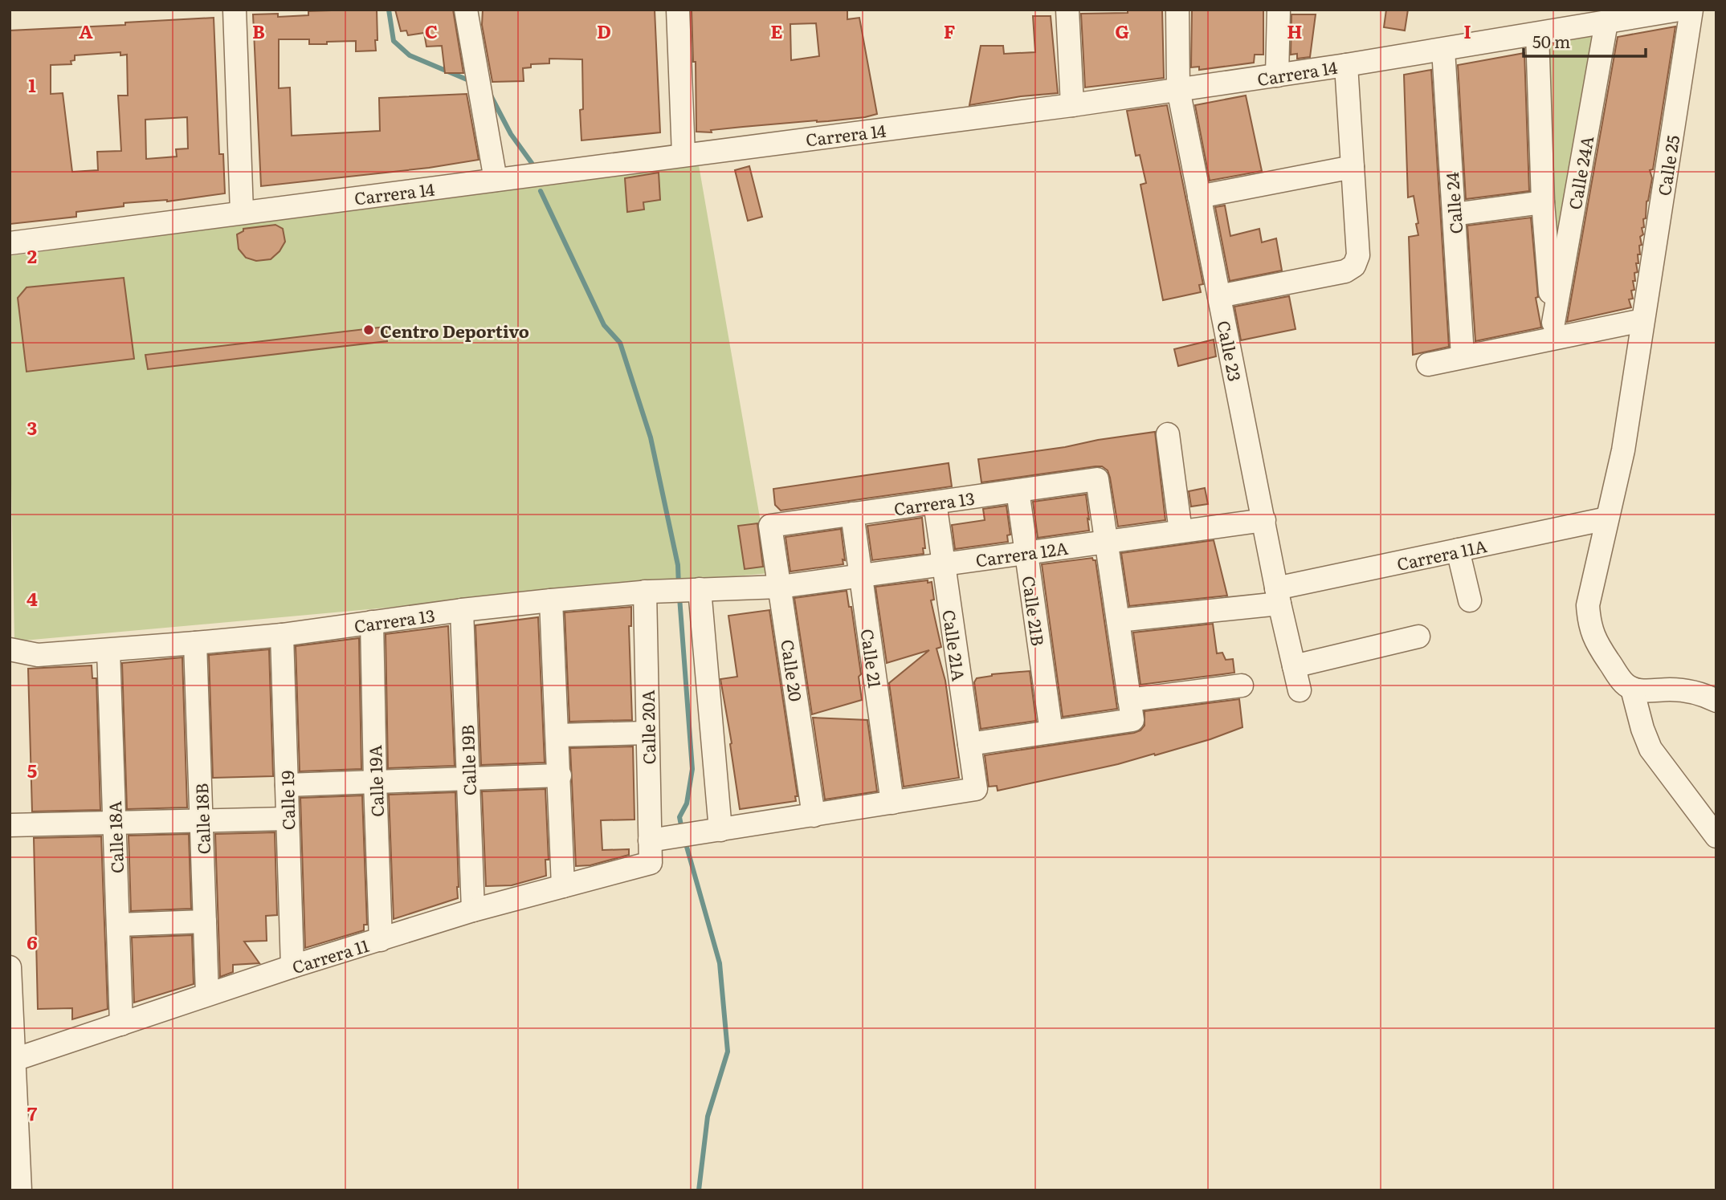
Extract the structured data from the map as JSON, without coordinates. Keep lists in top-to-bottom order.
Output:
{
  "streets": {
    "street": [
      "Carrera 14",
      "Calle 25",
      "Calle 24A",
      "Calle 24",
      "Calle 23",
      "Carrera 13",
      "Carrera 12A",
      "Carrera 11A",
      "Calle 21B",
      "Calle 21A",
      "Calle 21",
      "Calle 20",
      "Calle 20A",
      "Calle 19B",
      "Calle 19A",
      "Calle 19",
      "Calle 18B",
      "Calle 18A",
      "Carrera 11"
    ]
  },
  "crossings": [
    ["Carrera 14", "Calle 24A"],
    ["Carrera 14", "Calle 24"],
    ["Carrera 14", "Calle 23"],
    ["Calle 25", "Carrera 11A"],
    ["Calle 23", "Carrera 12A"],
    ["Calle 23", "Carrera 11A"],
    ["Carrera 13", "Carrera 12A"],
    ["Carrera 13", "Calle 21B"],
    ["Carrera 13", "Calle 21A"],
    ["Carrera 13", "Calle 21"],
    ["Carrera 13", "Calle 20"],
    ["Carrera 13", "Calle 20A"],
    ["Carrera 13", "Calle 19B"],
    ["Carrera 13", "Calle 19A"],
    ["Carrera 13", "Calle 19"],
    ["Carrera 13", "Calle 18B"],
    ["Carrera 13", "Calle 18A"],
    ["Carrera 12A", "Calle 21B"],
    ["Carrera 12A", "Calle 21A"],
    ["Carrera 12A", "Calle 21"],
    ["Carrera 12A", "Calle 20"],
    ["Calle 21A", "Carrera 11"],
    ["Calle 21", "Carrera 11"],
    ["Calle 20", "Carrera 11"],
    ["Calle 20A", "Carrera 11"],
    ["Calle 19B", "Carrera 11"],
    ["Calle 19A", "Carrera 11"],
    ["Calle 19", "Carrera 11"],
    ["Calle 18B", "Carrera 11"],
    ["Calle 18A", "Carrera 11"]
  ],
  "places": ["Centro Deportivo"],
  "scale_bar": "50 m",
  "grid": {
    "columns": [
      "A",
      "B",
      "C",
      "D",
      "E",
      "F",
      "G",
      "H",
      "I"
    ],
    "rows": [
      "1",
      "2",
      "3",
      "4",
      "5",
      "6",
      "7"
    ]
  }
}
